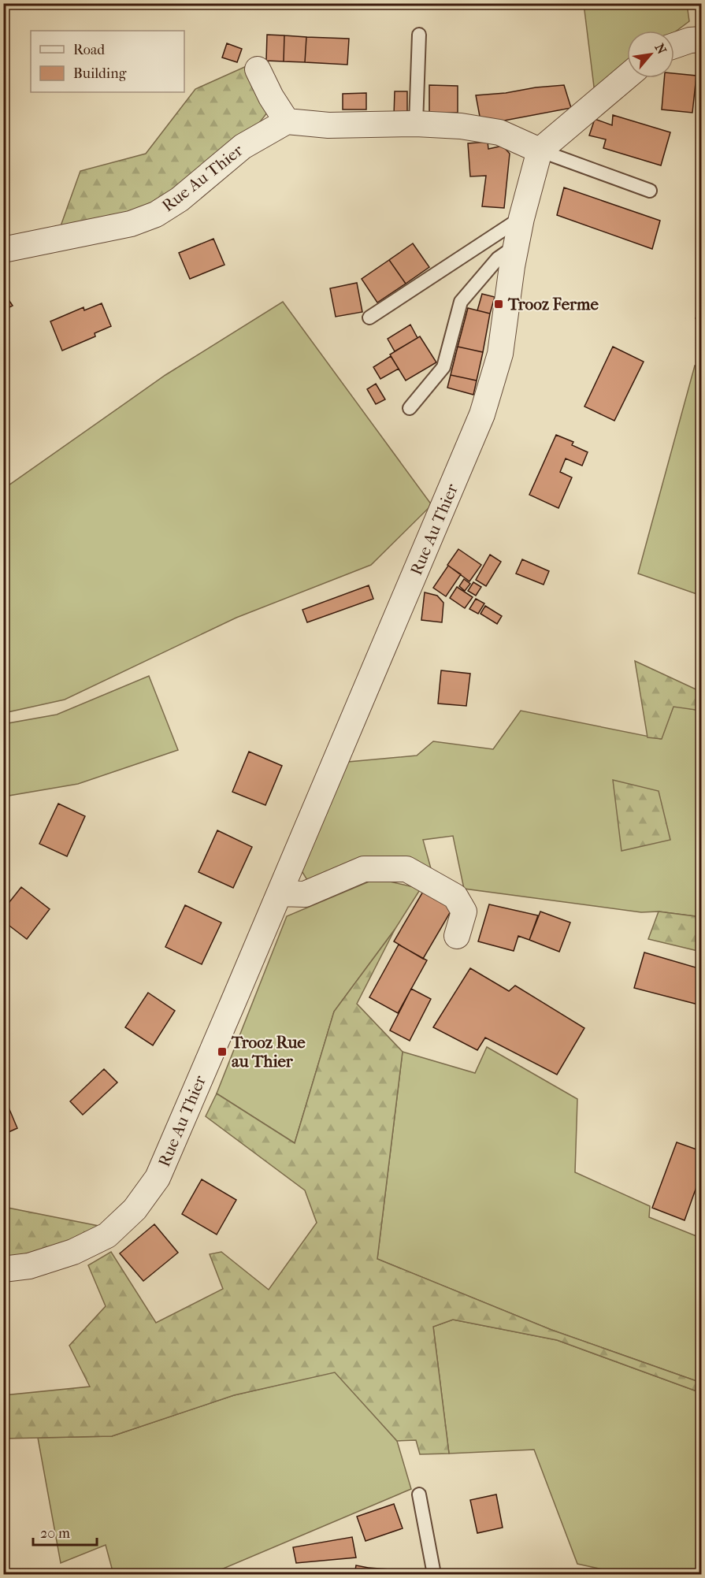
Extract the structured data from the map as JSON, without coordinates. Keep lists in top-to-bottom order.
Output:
{
  "streets": {
    "street": ["Rue Au Thier"]
  },
  "places": {
    "transit": ["Trooz Ferme", "Trooz Rue au Thier"]
  },
  "legend": ["Road", "Building"],
  "scale_bar": "20 m",
  "north": "top right"
}
